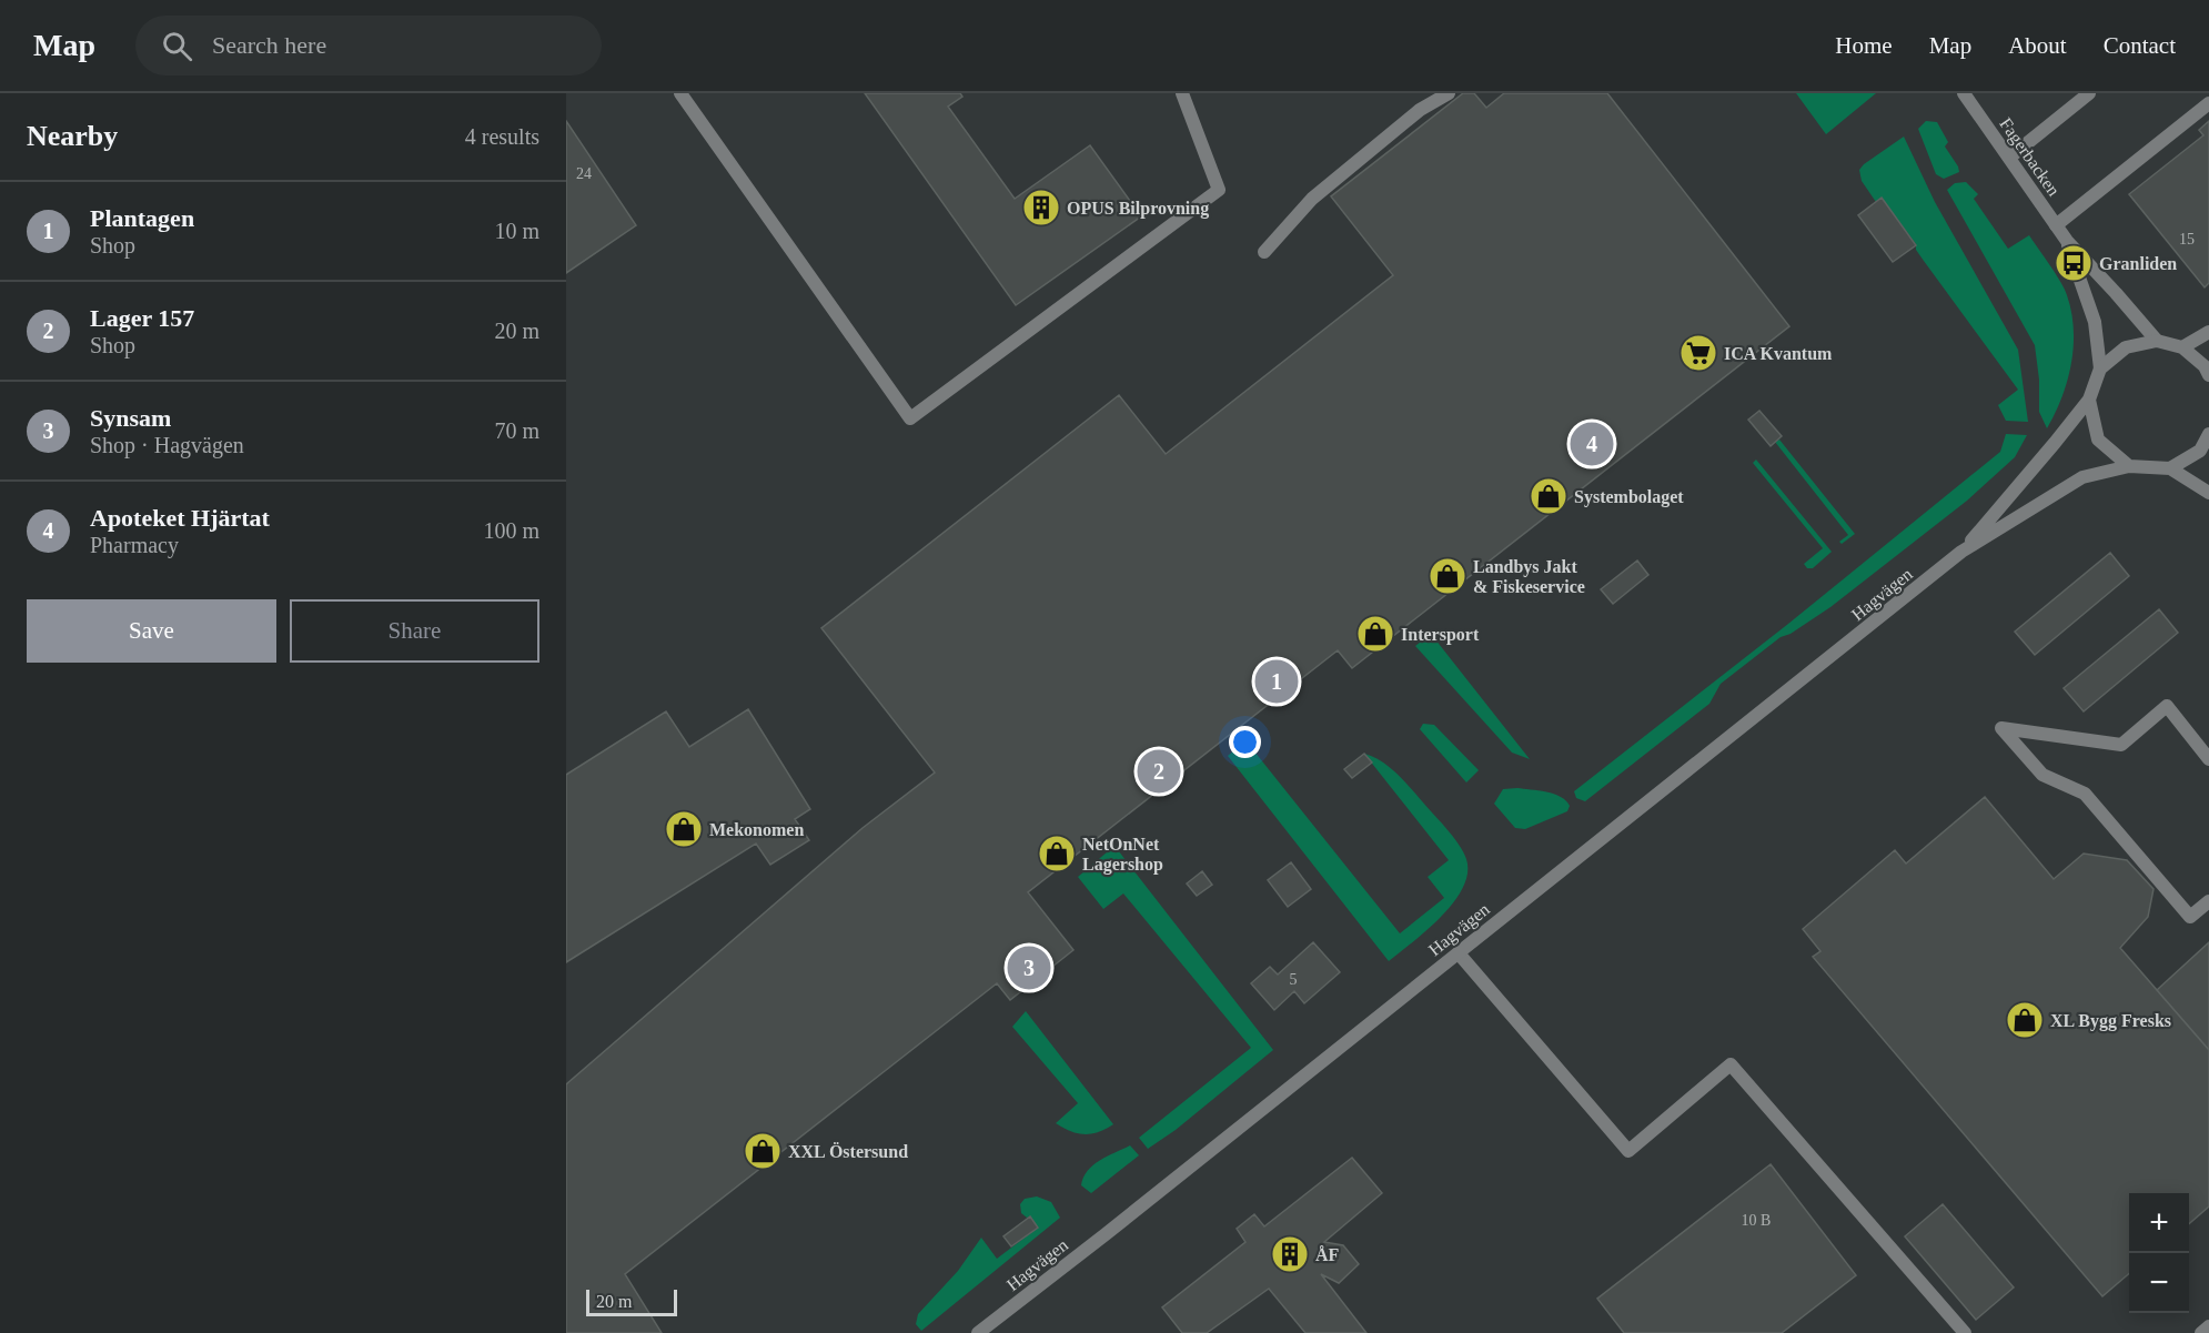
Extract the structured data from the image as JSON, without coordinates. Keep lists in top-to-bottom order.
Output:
{
  "streets": {
    "street": ["Fagerbacken", "Hagvägen"]
  },
  "places": {
    "building": ["OPUS Bilprovning", "ÅF"],
    "bus stop": ["Granliden"],
    "supermarket": ["ICA Kvantum"],
    "shop": [
      "Systembolaget",
      "Landbys Jakt & Fiskeservice",
      "Intersport",
      "Mekonomen",
      "NetOnNet Lagershop",
      "XL Bygg Fresks",
      "XXL Östersund"
    ]
  },
  "house_numbers": [
    "24",
    "15",
    "5",
    "10 B"
  ],
  "scale_bar": "20 m",
  "page": {
    "header": "Map",
    "search": "Search here",
    "nav": [
      "Home",
      "Map",
      "About",
      "Contact"
    ],
    "heading": ["Nearby", "4 results"],
    "list": [
      {
        "mark": "1",
        "name": "Plantagen",
        "note": "Shop",
        "value": "10 m"
      },
      {
        "mark": "2",
        "name": "Lager 157",
        "note": "Shop",
        "value": "20 m"
      },
      {
        "mark": "3",
        "name": "Synsam",
        "note": "Shop · Hagvägen",
        "value": "70 m"
      },
      {
        "mark": "4",
        "name": "Apoteket Hjärtat",
        "note": "Pharmacy",
        "value": "100 m"
      }
    ],
    "pins": [
      "4",
      "1",
      "2",
      "3"
    ],
    "buttons": ["Save", "Share"],
    "map_buttons": ["+", "−"],
    "scale": "20 m"
  }
}
